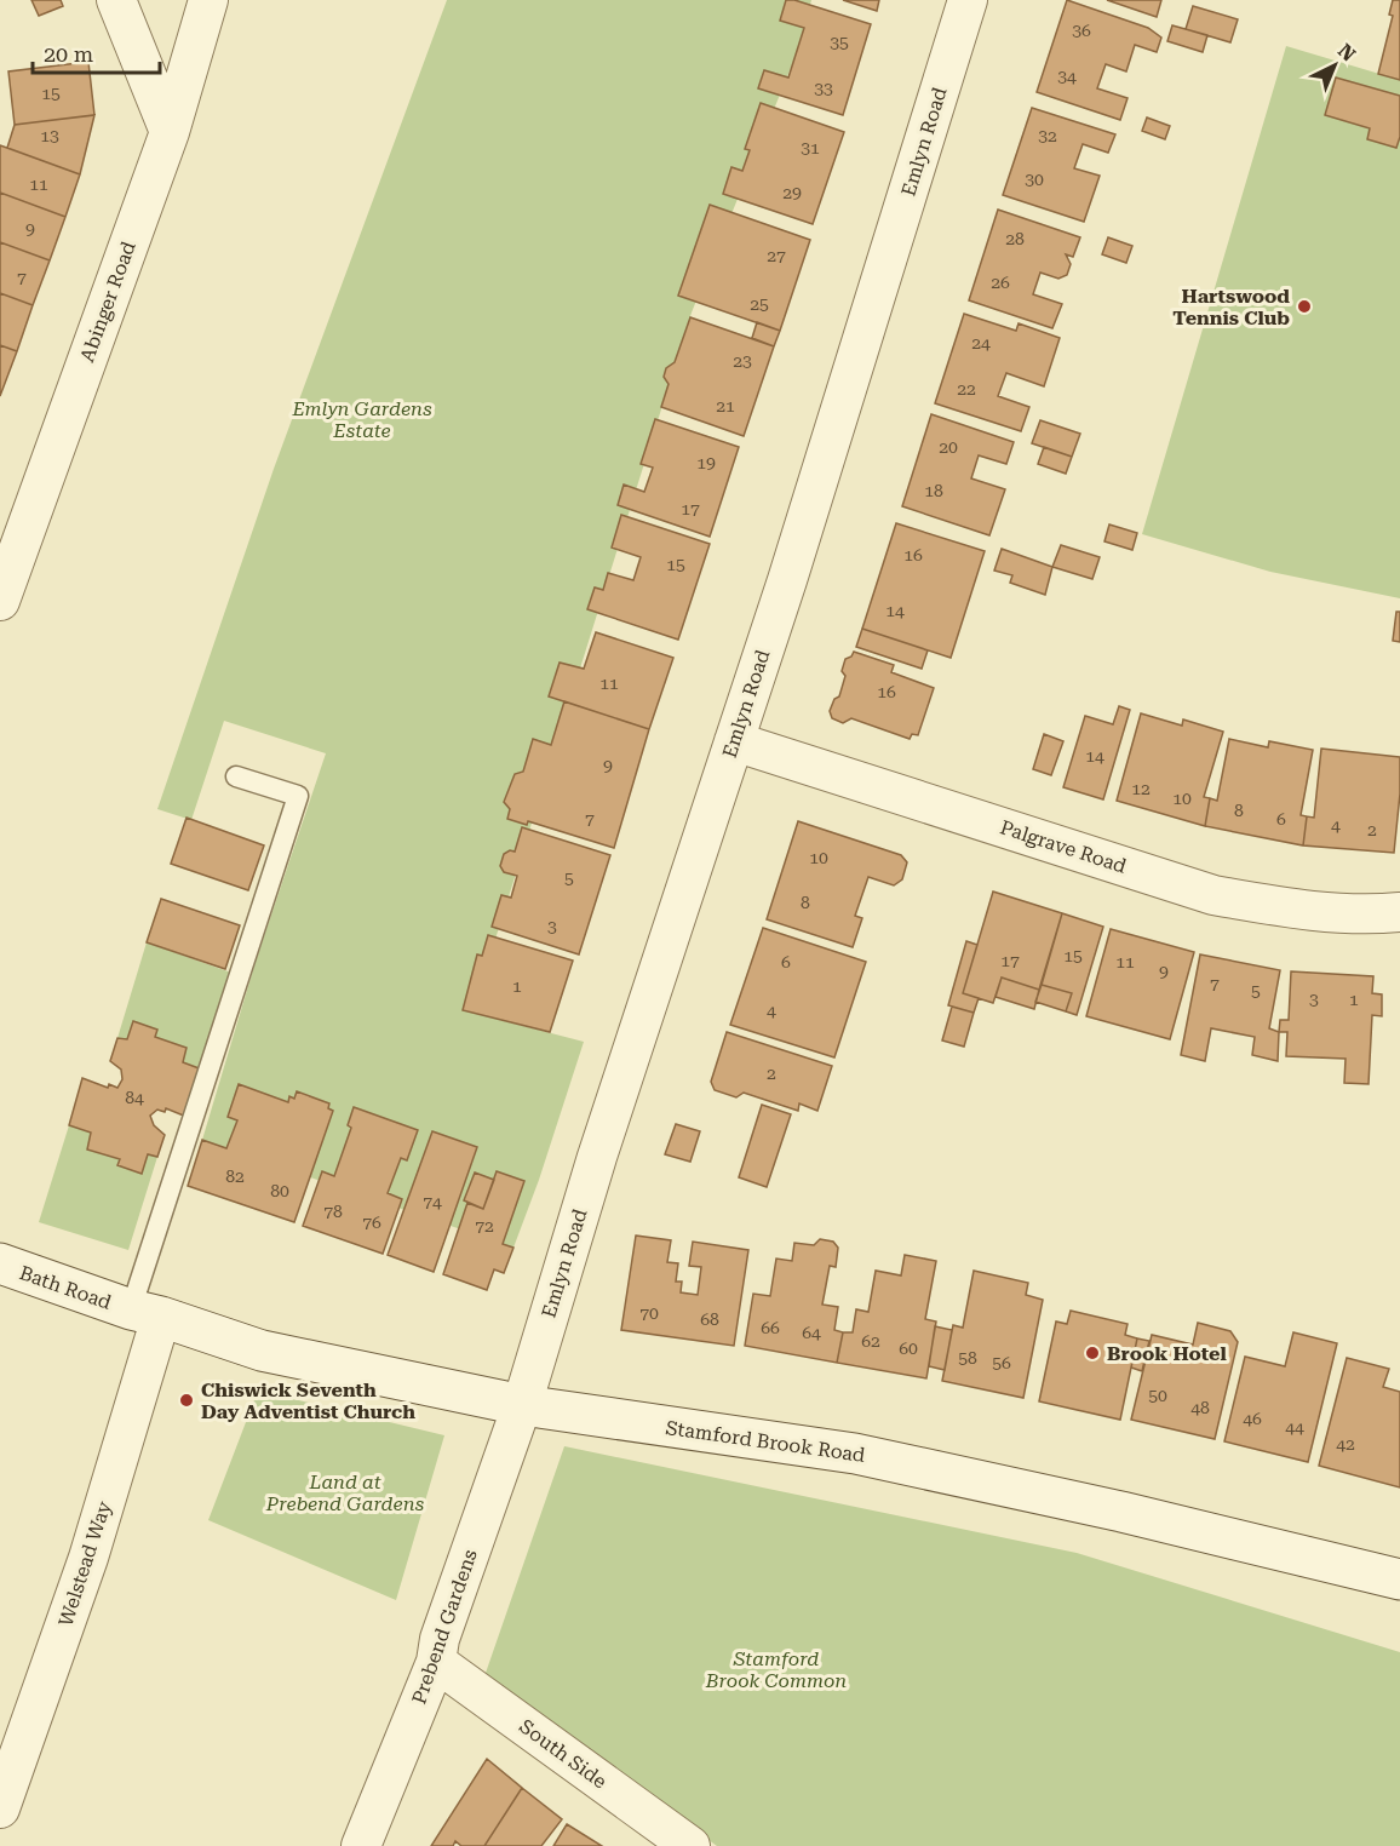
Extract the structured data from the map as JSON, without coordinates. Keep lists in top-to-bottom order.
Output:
{
  "streets": {
    "main road": ["Bath Road", "Stamford Brook Road"],
    "street": [
      "Emlyn Road",
      "Abinger Road",
      "Palgrave Road",
      "Welstead Way",
      "Prebend Gardens",
      "South Side"
    ]
  },
  "crossings": [
    ["Emlyn Road", "Palgrave Road"],
    ["Emlyn Road", "Stamford Brook Road"],
    ["Emlyn Road", "Prebend Gardens"],
    ["Bath Road", "Stamford Brook Road"],
    ["Bath Road", "Welstead Way"],
    ["Stamford Brook Road", "Welstead Way"],
    ["Stamford Brook Road", "Prebend Gardens"],
    ["Prebend Gardens", "South Side"]
  ],
  "parks": ["Emlyn Gardens Estate", "Land at Prebend Gardens", "Stamford Brook Common"],
  "places": ["Hartswood Tennis Club", "Brook Hotel", "Chiswick Seventh Day Adventist Church"],
  "house_numbers": [
    "36",
    "35",
    "34",
    "33",
    "15",
    "13",
    "32",
    "31",
    "30",
    "11",
    "29",
    "9",
    "28",
    "27",
    "7",
    "26",
    "25",
    "24",
    "23",
    "22",
    "21",
    "20",
    "19",
    "18",
    "17",
    "16",
    "15",
    "14",
    "11",
    "16",
    "14",
    "9",
    "12",
    "10",
    "8",
    "7",
    "6",
    "4",
    "2",
    "10",
    "5",
    "8",
    "3",
    "15",
    "17",
    "6",
    "11",
    "9",
    "7",
    "1",
    "5",
    "3",
    "1",
    "4",
    "2",
    "84",
    "82",
    "80",
    "74",
    "78",
    "76",
    "72",
    "70",
    "68",
    "66",
    "64",
    "62",
    "60",
    "58",
    "56",
    "50",
    "48",
    "46",
    "44",
    "42"
  ],
  "scale_bar": "20 m",
  "north": "top right"
}
